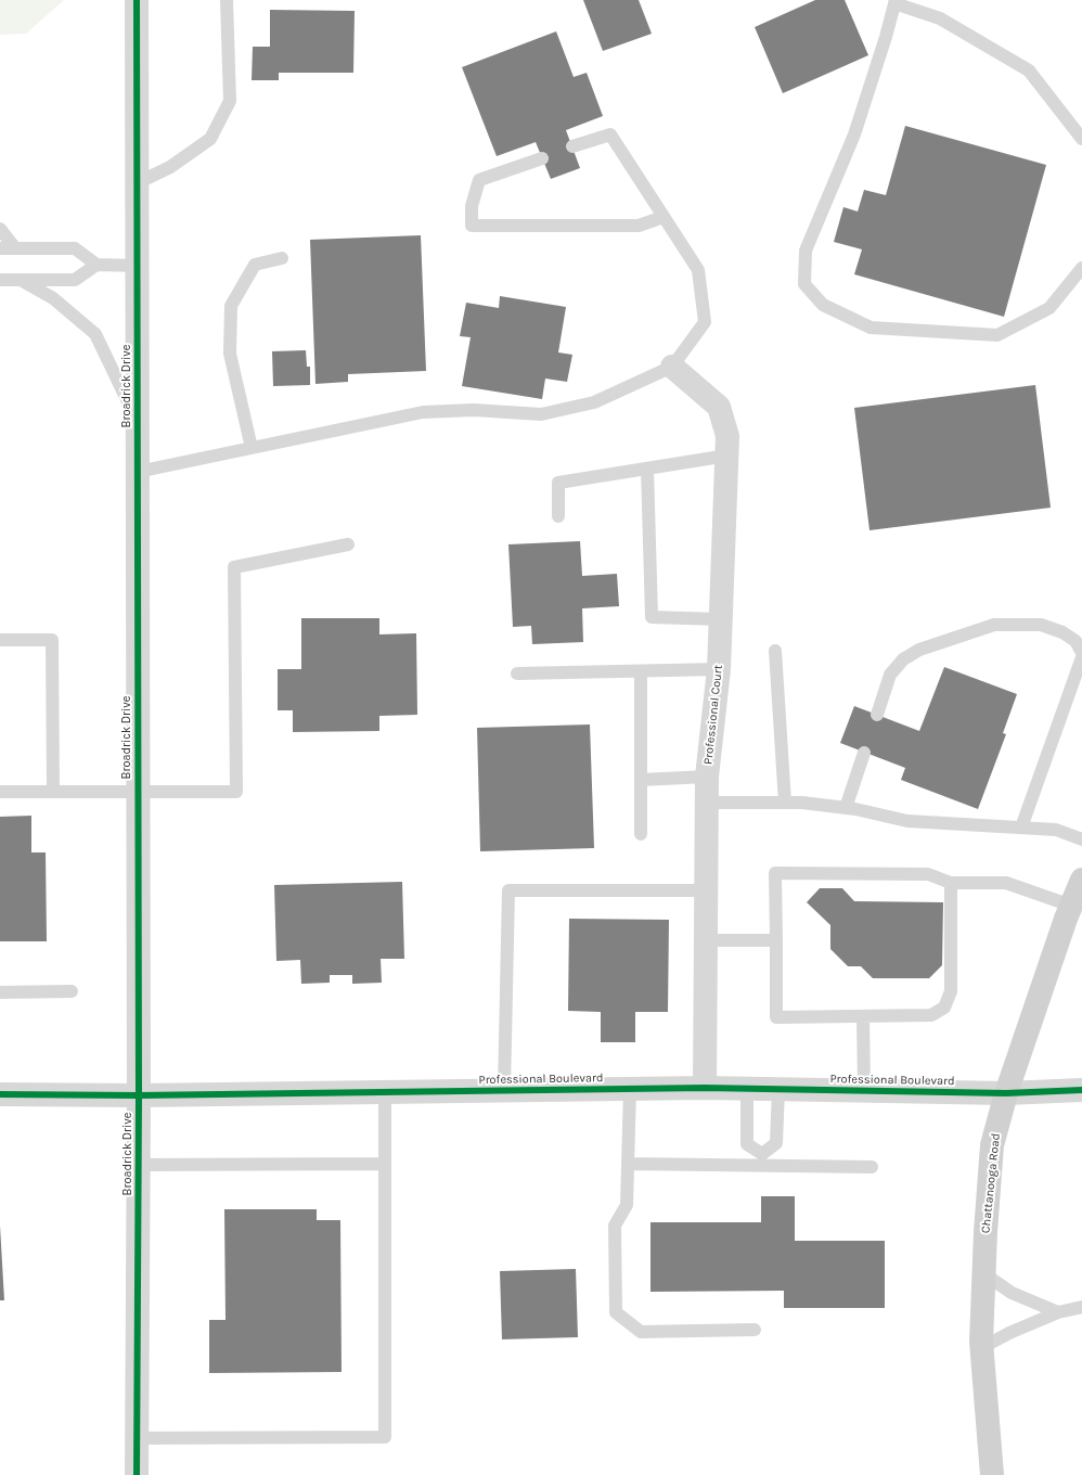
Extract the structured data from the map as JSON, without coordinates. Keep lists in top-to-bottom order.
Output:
{
  "streets": {
    "main road": ["Chattanooga Road"],
    "street": ["Broadrick Drive", "Professional Court", "Professional Boulevard"]
  },
  "crossings": [
    ["Broadrick Drive", "Professional Boulevard"],
    ["Professional Court", "Professional Boulevard"],
    ["Professional Boulevard", "Chattanooga Road"]
  ]
}
